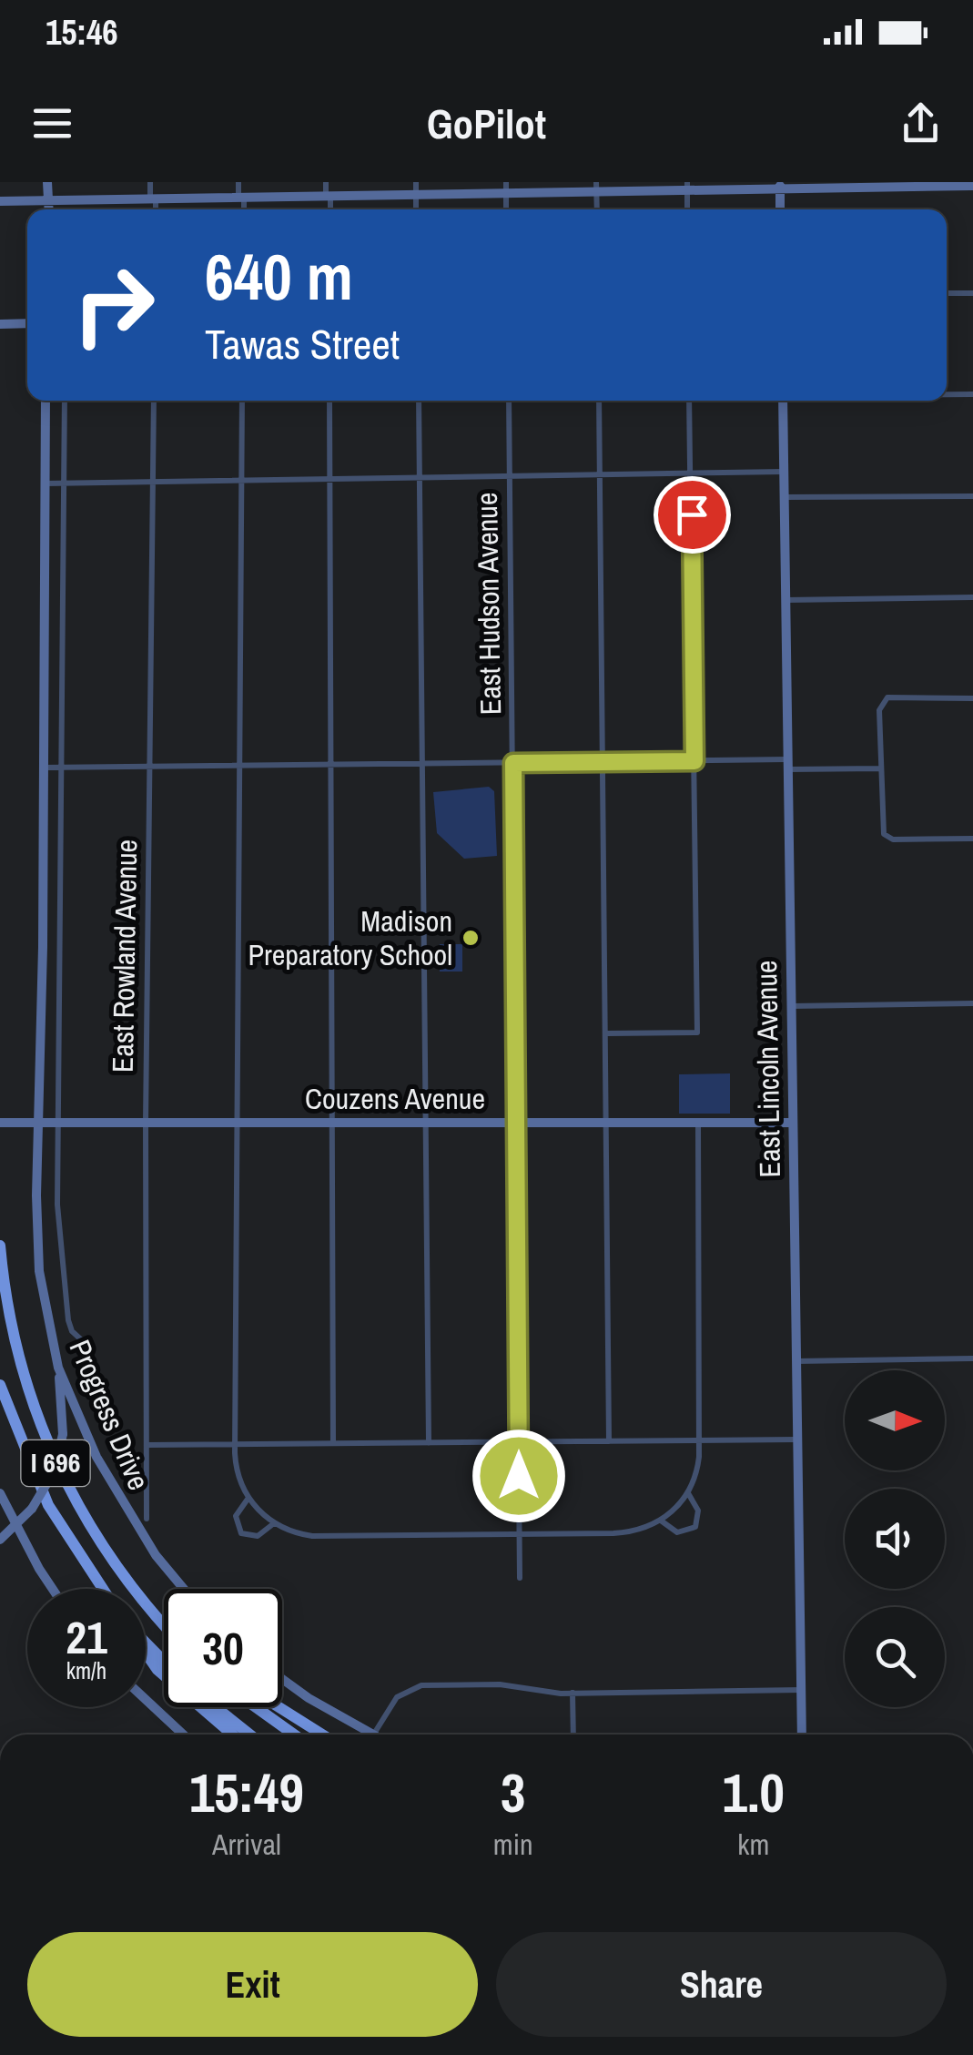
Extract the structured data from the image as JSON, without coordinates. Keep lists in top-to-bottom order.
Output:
{
  "streets": {
    "highway": ["I 696"],
    "main road": ["East Lincoln Avenue", "Couzens Avenue", "Progress Drive"],
    "street": ["East Hudson Avenue", "East Rowland Avenue"]
  },
  "crossings": [
    ["East Hudson Avenue", "Couzens Avenue"],
    ["East Rowland Avenue", "Couzens Avenue"],
    ["East Lincoln Avenue", "Couzens Avenue"],
    ["Couzens Avenue", "Progress Drive"]
  ],
  "places": ["Madison Preparatory School"],
  "north": "right",
  "page": {
    "status": "15:46",
    "header": "GoPilot",
    "turn": ["640 m", "Tawas Street"],
    "speed": "21 km/h",
    "limit": "30",
    "eta": [
      "15:49",
      "Arrival",
      "3",
      "min",
      "1.0",
      "km"
    ],
    "buttons": ["Exit", "Share"]
  }
}
